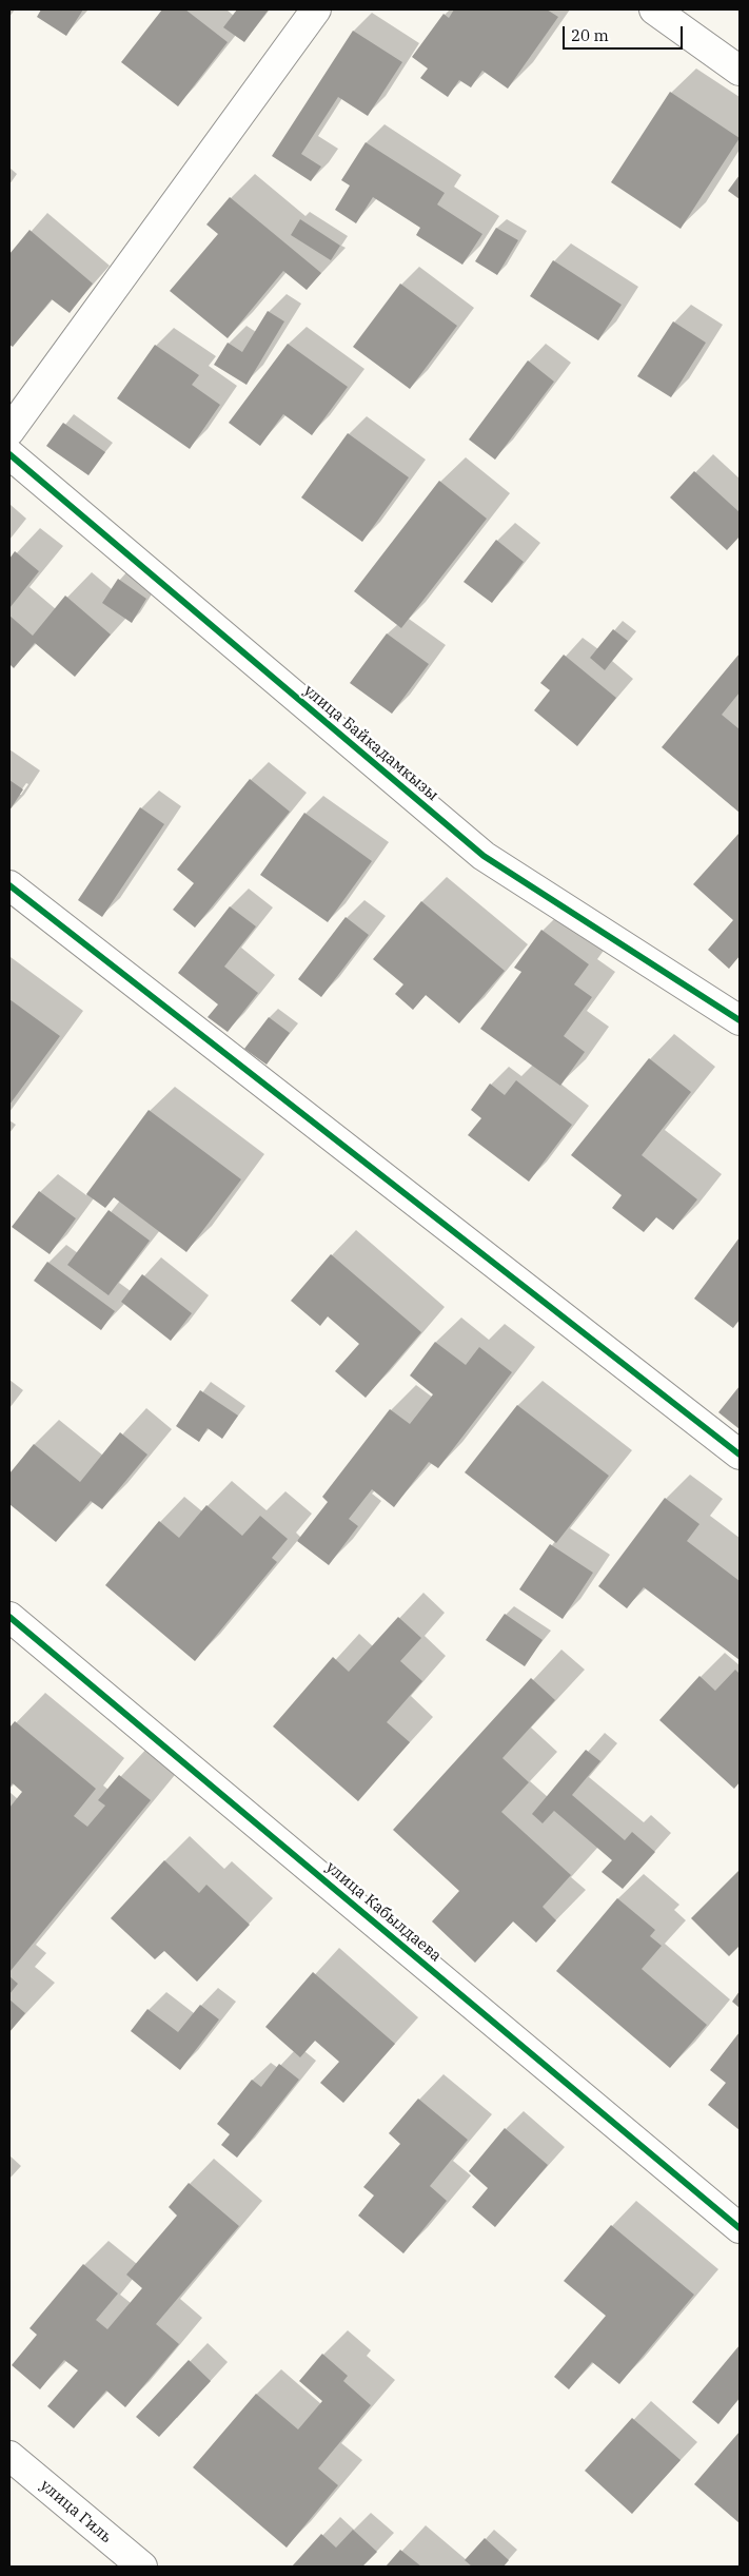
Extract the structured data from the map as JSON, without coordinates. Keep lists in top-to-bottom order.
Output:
{
  "streets": {
    "street": ["улица Байкадамкызы", "улица Кабылдаева", "улица Гиль"]
  },
  "scale_bar": "20 m"
}
